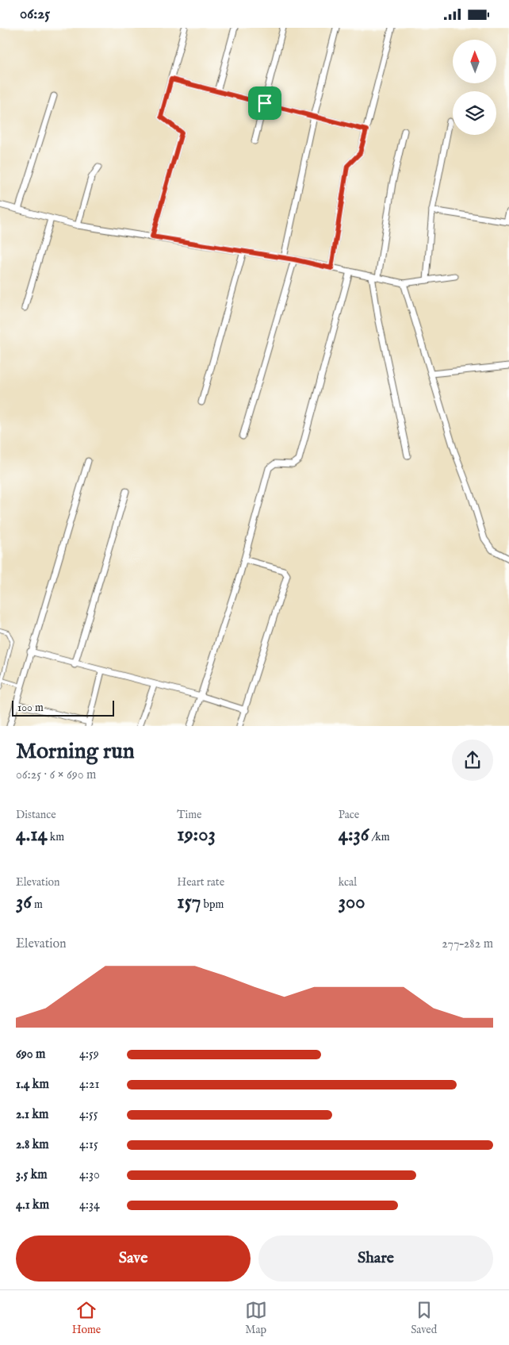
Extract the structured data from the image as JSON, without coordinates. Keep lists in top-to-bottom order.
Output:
{
  "scale_bar": "100 m",
  "north": "top",
  "page": {
    "status": "06:25",
    "scale": "100 m",
    "heading": ["Morning run", "06:25 · 6 × 690 m"],
    "stats": [
      ["Distance", "4.14 km"],
      ["Time", "19:03"],
      ["Pace", "4:36 /km"],
      ["Elevation", "36 m"],
      ["Heart rate", "157 bpm"],
      ["kcal", "300"]
    ],
    "chart": ["Elevation", "277–282 m"],
    "list": [
      {
        "name": "690 m",
        "note": "4:59"
      },
      {
        "name": "1.4 km",
        "note": "4:21"
      },
      {
        "name": "2.1 km",
        "note": "4:55"
      },
      {
        "name": "2.8 km",
        "note": "4:15"
      },
      {
        "name": "3.5 km",
        "note": "4:30"
      },
      {
        "name": "4.1 km",
        "note": "4:34"
      }
    ],
    "buttons": ["Save", "Share"],
    "tabs": ["Home", "Map", "Saved"]
  }
}
